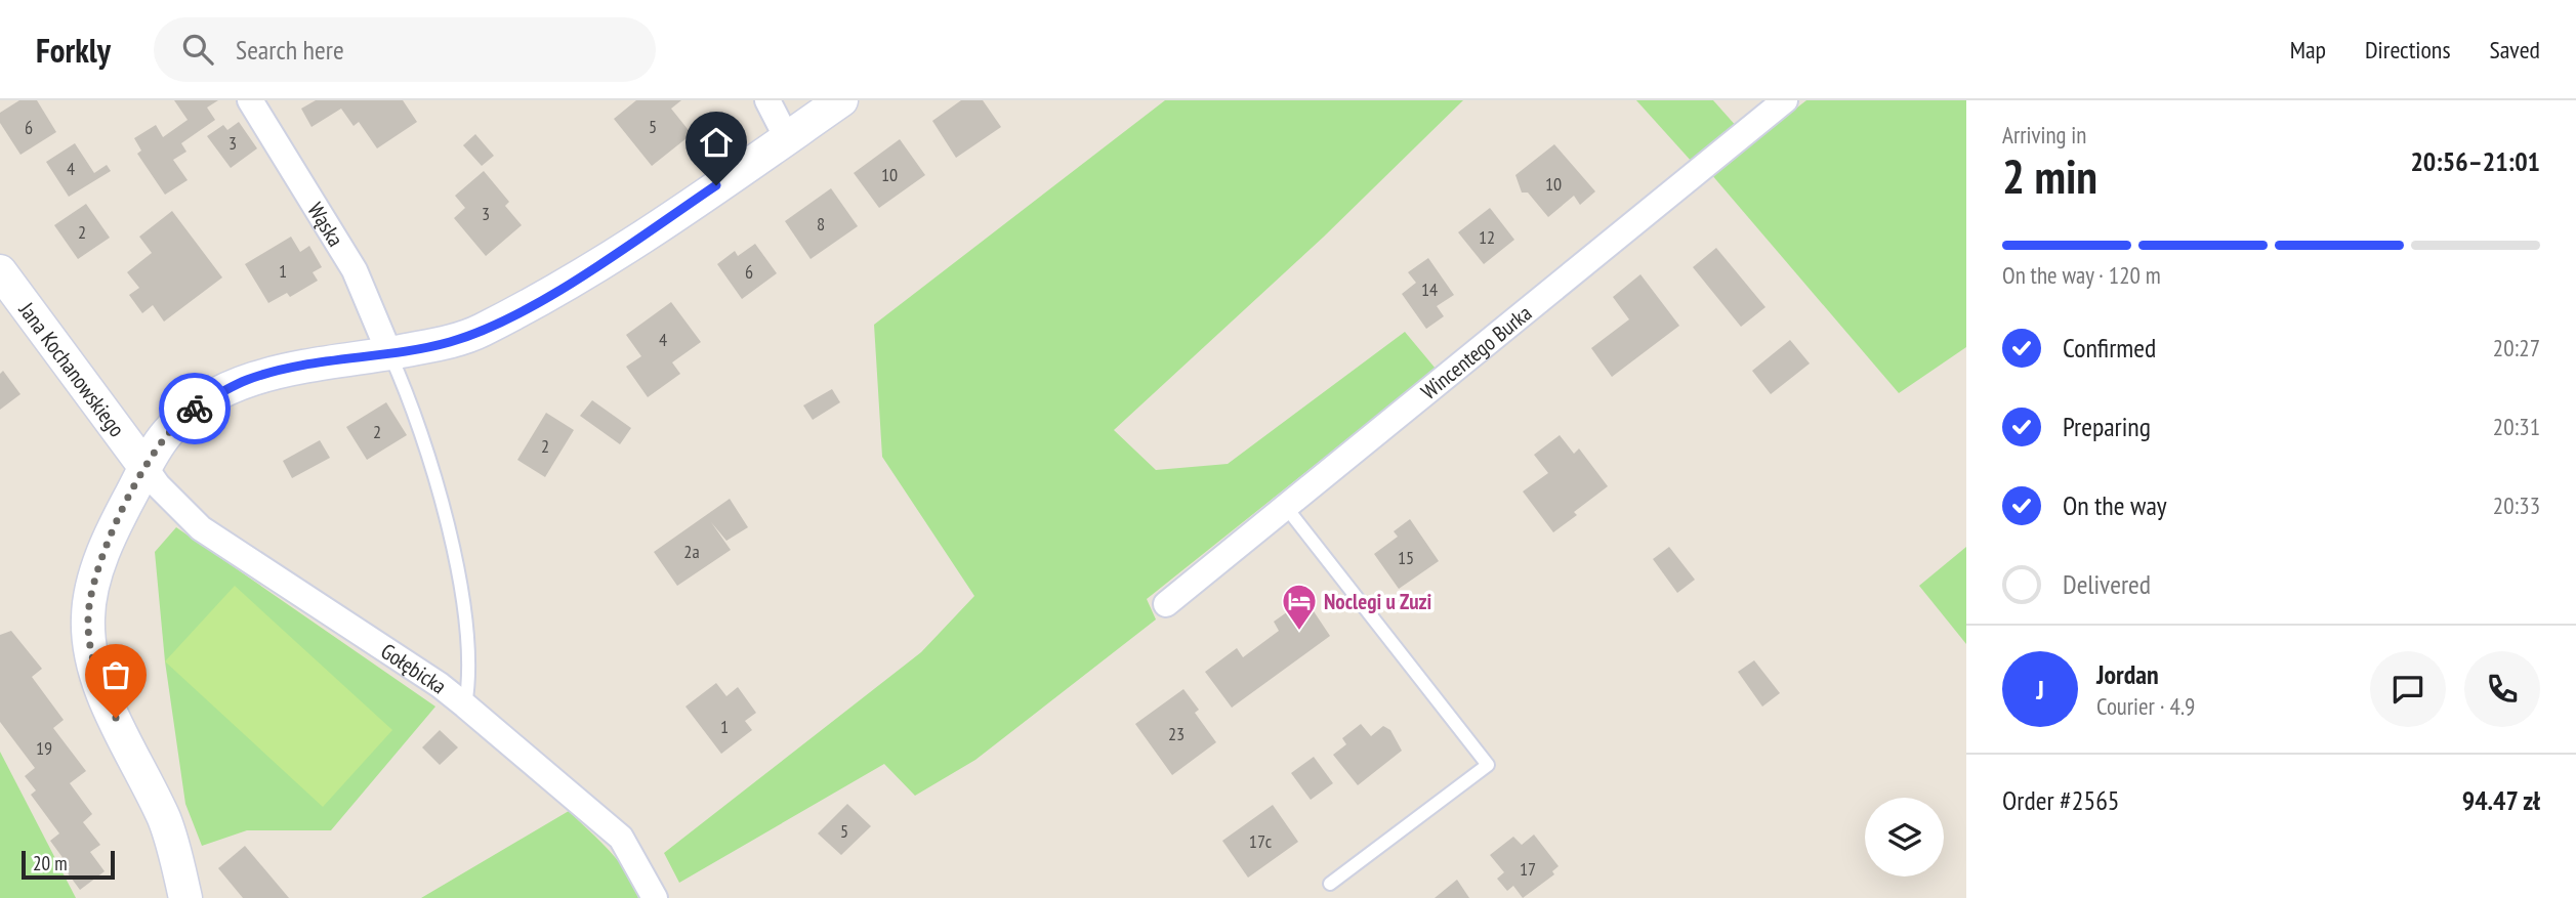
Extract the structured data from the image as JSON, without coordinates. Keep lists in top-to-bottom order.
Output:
{
  "streets": {
    "street": [
      "Wąska",
      "Wincentego Burka",
      "Jana Kochanowskiego",
      "Gołębicka"
    ]
  },
  "crossings": [
    ["Jana Kochanowskiego", "Gołębicka"]
  ],
  "places": {
    "hotel": ["Noclegi u Zuzi"]
  },
  "house_numbers": [
    "5",
    "6",
    "3",
    "4",
    "10",
    "10",
    "3",
    "8",
    "2",
    "12",
    "1",
    "6",
    "14",
    "4",
    "2",
    "2",
    "2a",
    "15",
    "1",
    "23",
    "19",
    "5",
    "17c",
    "17"
  ],
  "scale_bar": "20 m",
  "page": {
    "header": "Forkly",
    "search": "Search here",
    "nav": ["Map", "Directions", "Saved"],
    "heading": ["2 min", "Arriving in", "20:56–21:01"],
    "panel": [
      "Jordan",
      "Courier · 4.9",
      "Order #2565",
      "94.47 zł"
    ],
    "bar": "On the way · 120 m",
    "list": [
      ["Confirmed", "20:27"],
      ["Preparing", "20:31"],
      ["On the way", "20:33"],
      "Delivered"
    ],
    "round": "J",
    "scale": "20 m"
  }
}
